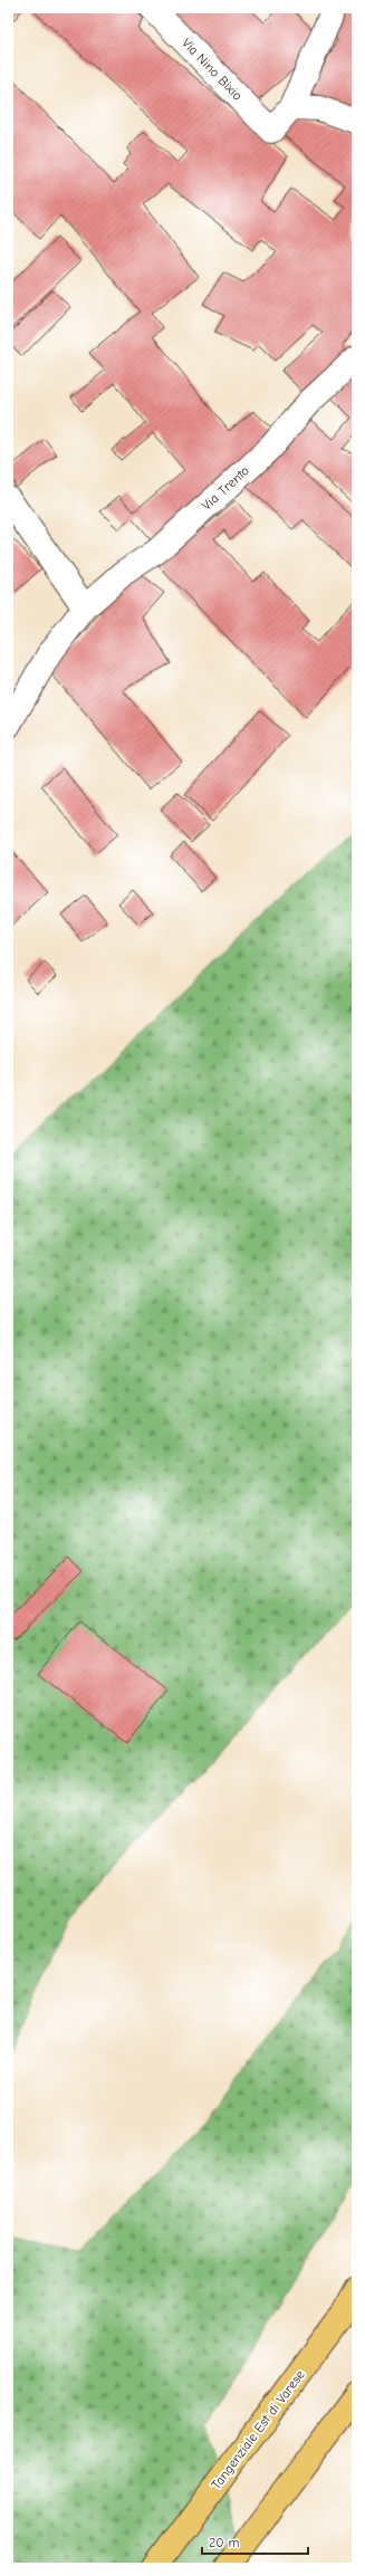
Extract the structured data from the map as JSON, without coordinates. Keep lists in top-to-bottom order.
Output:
{
  "streets": {
    "highway": ["Tangenziale Est di Varese"],
    "street": ["Via Nino Bixio", "Via Trento"]
  },
  "scale_bar": "20 m"
}
